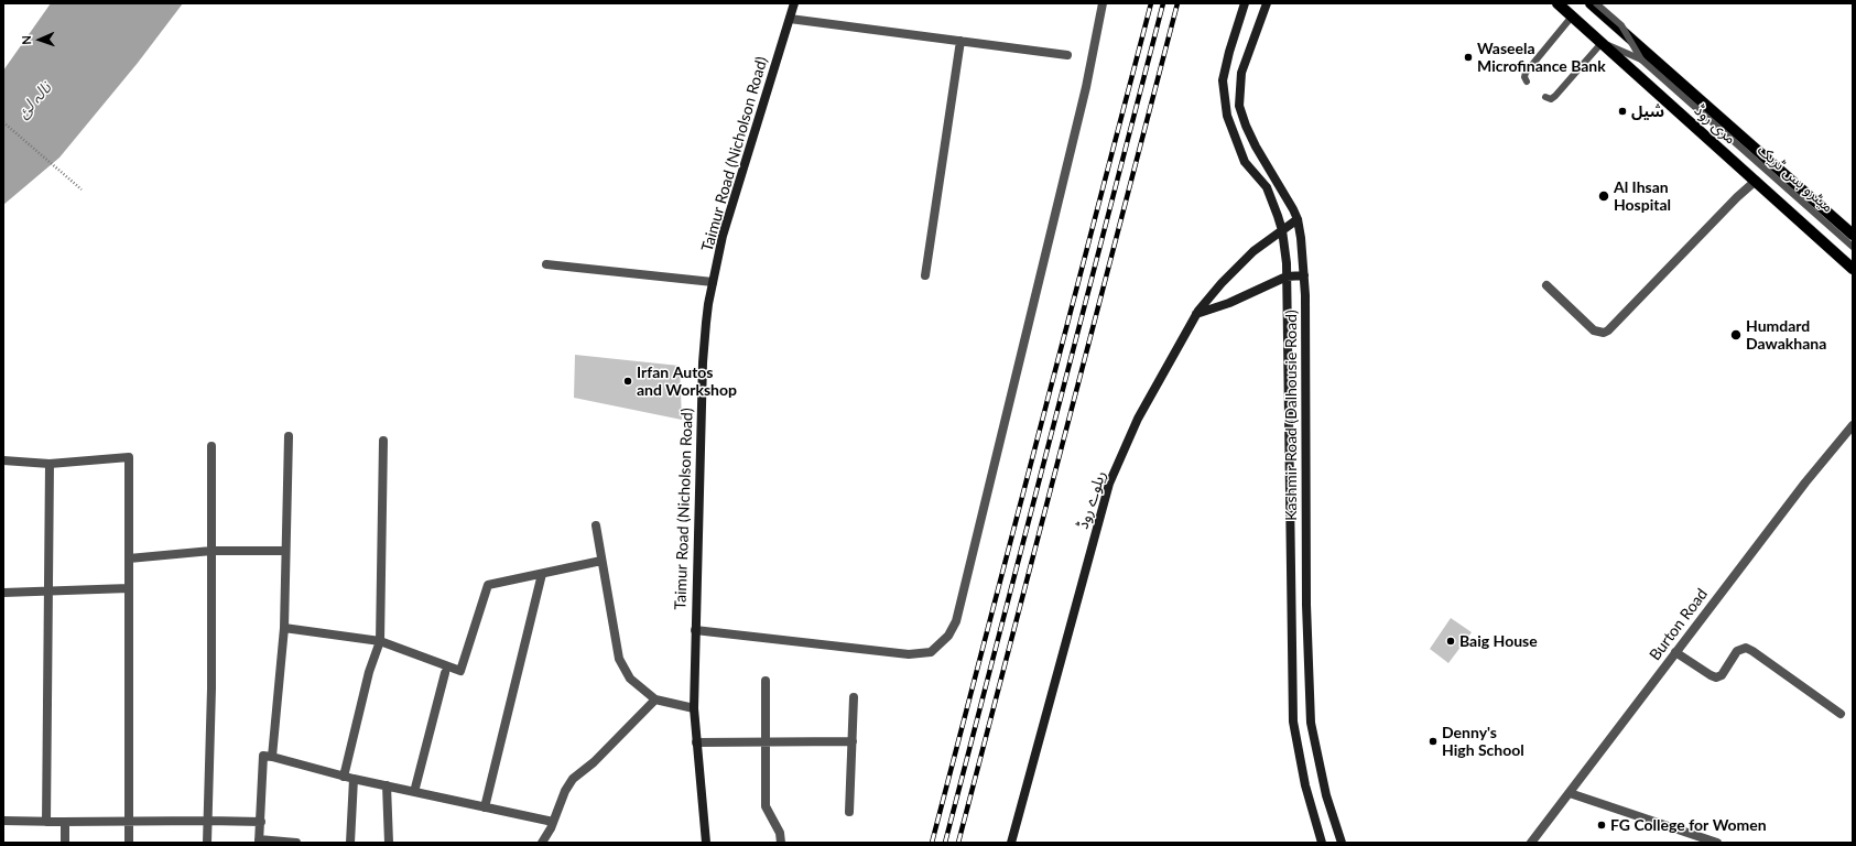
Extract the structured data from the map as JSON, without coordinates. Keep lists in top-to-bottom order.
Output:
{
  "streets": {
    "main road": [
      "مری روڈ",
      "Taimur Road (Nicholson Road)",
      "Kashmir Road (Dalhousie Road)",
      "ریلوے روڈ"
    ],
    "street": ["Burton Road"],
    "lane": ["میٹرو بس ٹریک"]
  },
  "crossings": [
    ["مری روڈ", "میٹرو بس ٹریک"],
    ["Kashmir Road (Dalhousie Road)", "ریلوے روڈ"]
  ],
  "water": ["نالہ لئ"],
  "places": [
    "Waseela Microfinance Bank",
    "شیل",
    "Al Ihsan Hospital",
    "Humdard Dawakhana",
    "Irfan Autos and Workshop",
    "Baig House",
    "Denny's High School",
    "FG College for Women"
  ],
  "north": "left"
}
